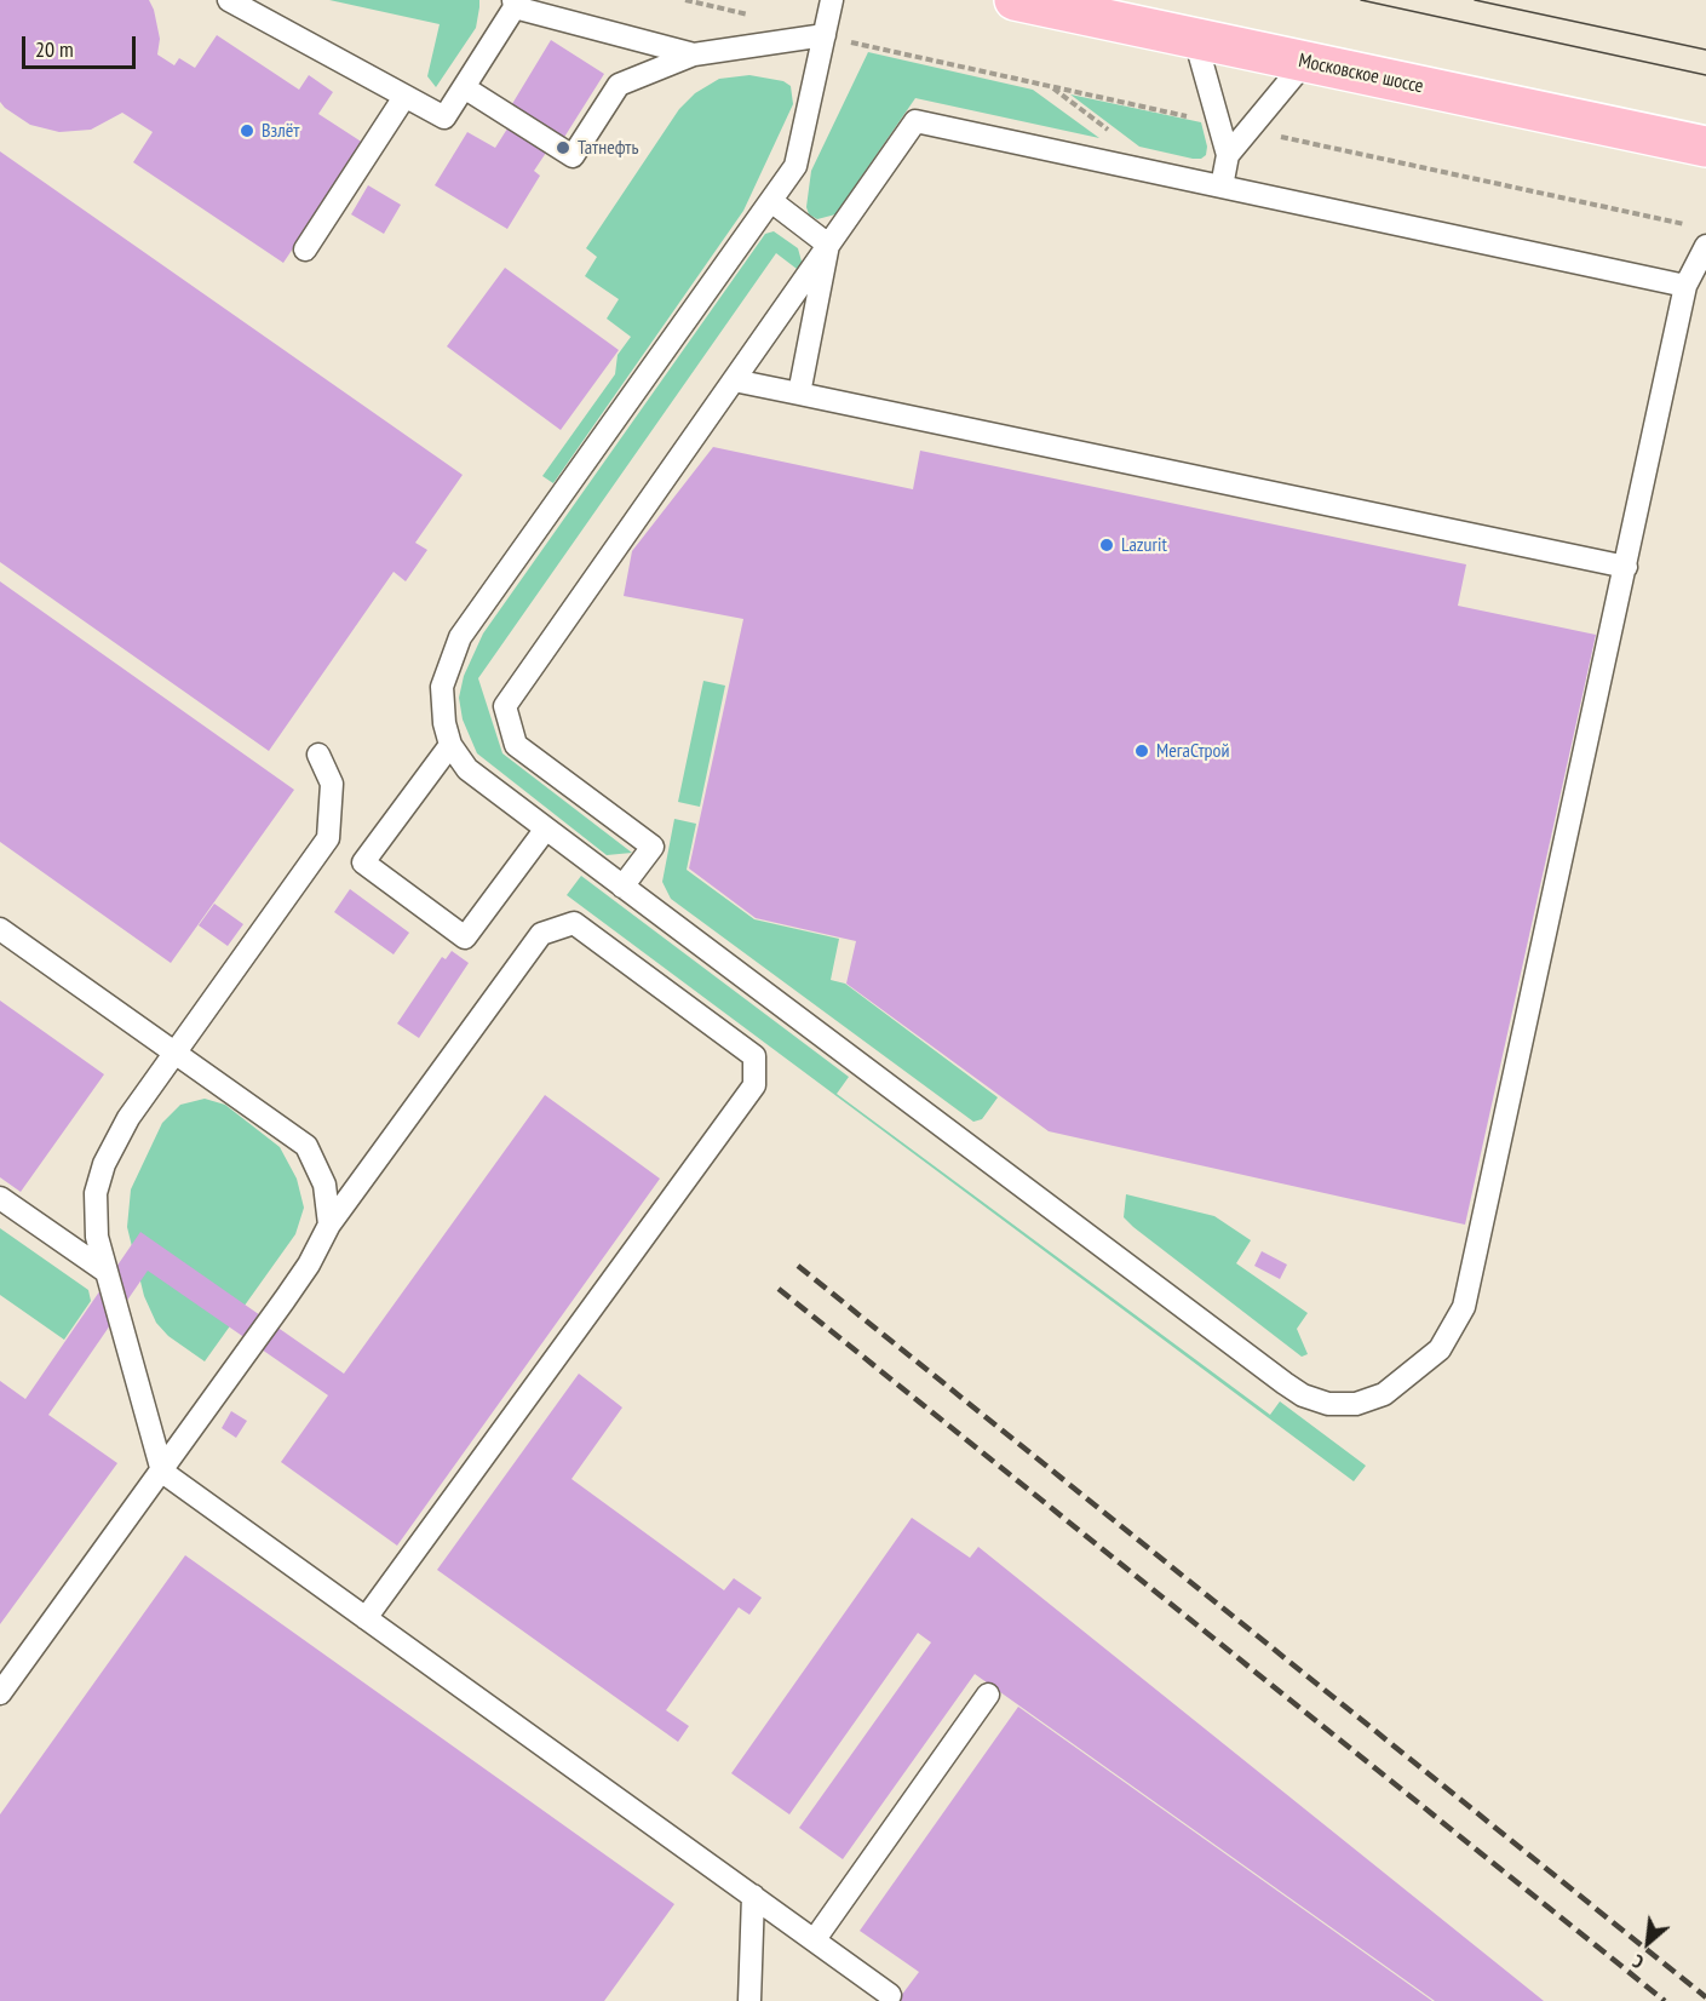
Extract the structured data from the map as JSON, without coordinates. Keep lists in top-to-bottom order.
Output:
{
  "streets": {
    "main road": ["Московское шоссе"]
  },
  "places": [
    "Взлёт",
    "Татнефть",
    "Lazurit",
    "МегаСтрой"
  ],
  "scale_bar": "20 m",
  "north": "bottom left"
}
